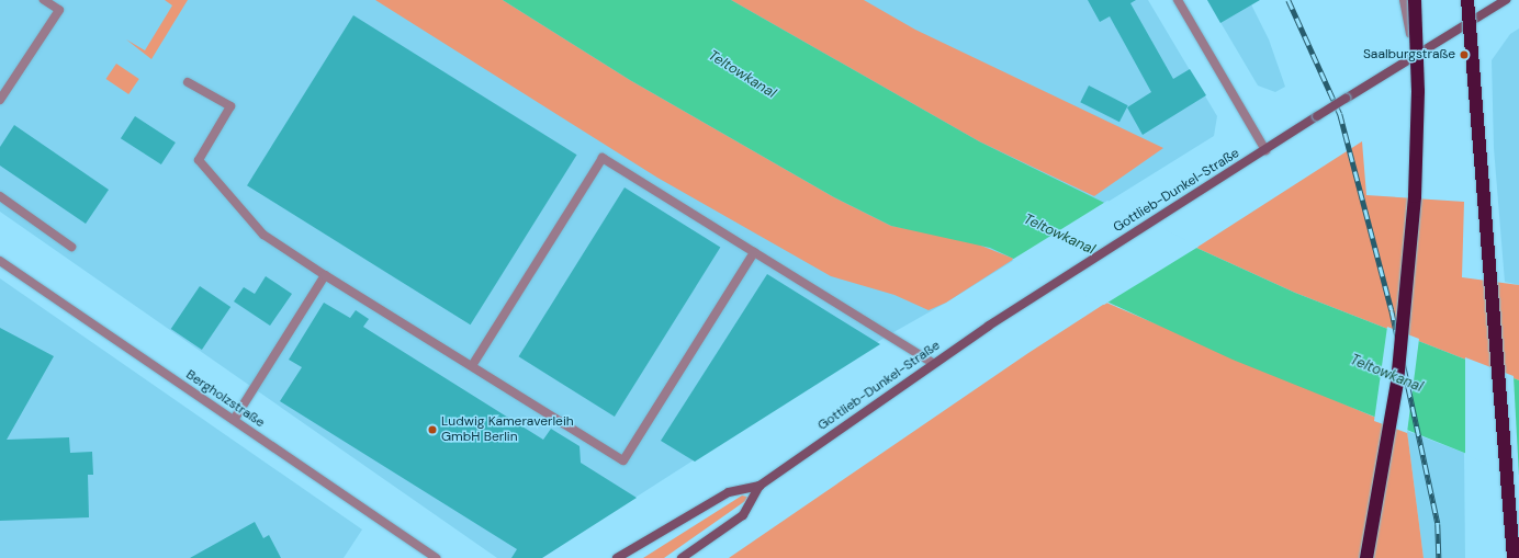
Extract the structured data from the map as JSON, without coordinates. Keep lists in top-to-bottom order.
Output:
{
  "streets": {
    "street": ["Gottlieb-Dunkel-Straße", "Bergholzstraße"]
  },
  "water": ["Teltowkanal"],
  "places": ["Saalburgstraße", "Ludwig Kameraverleih GmbH Berlin"]
}
